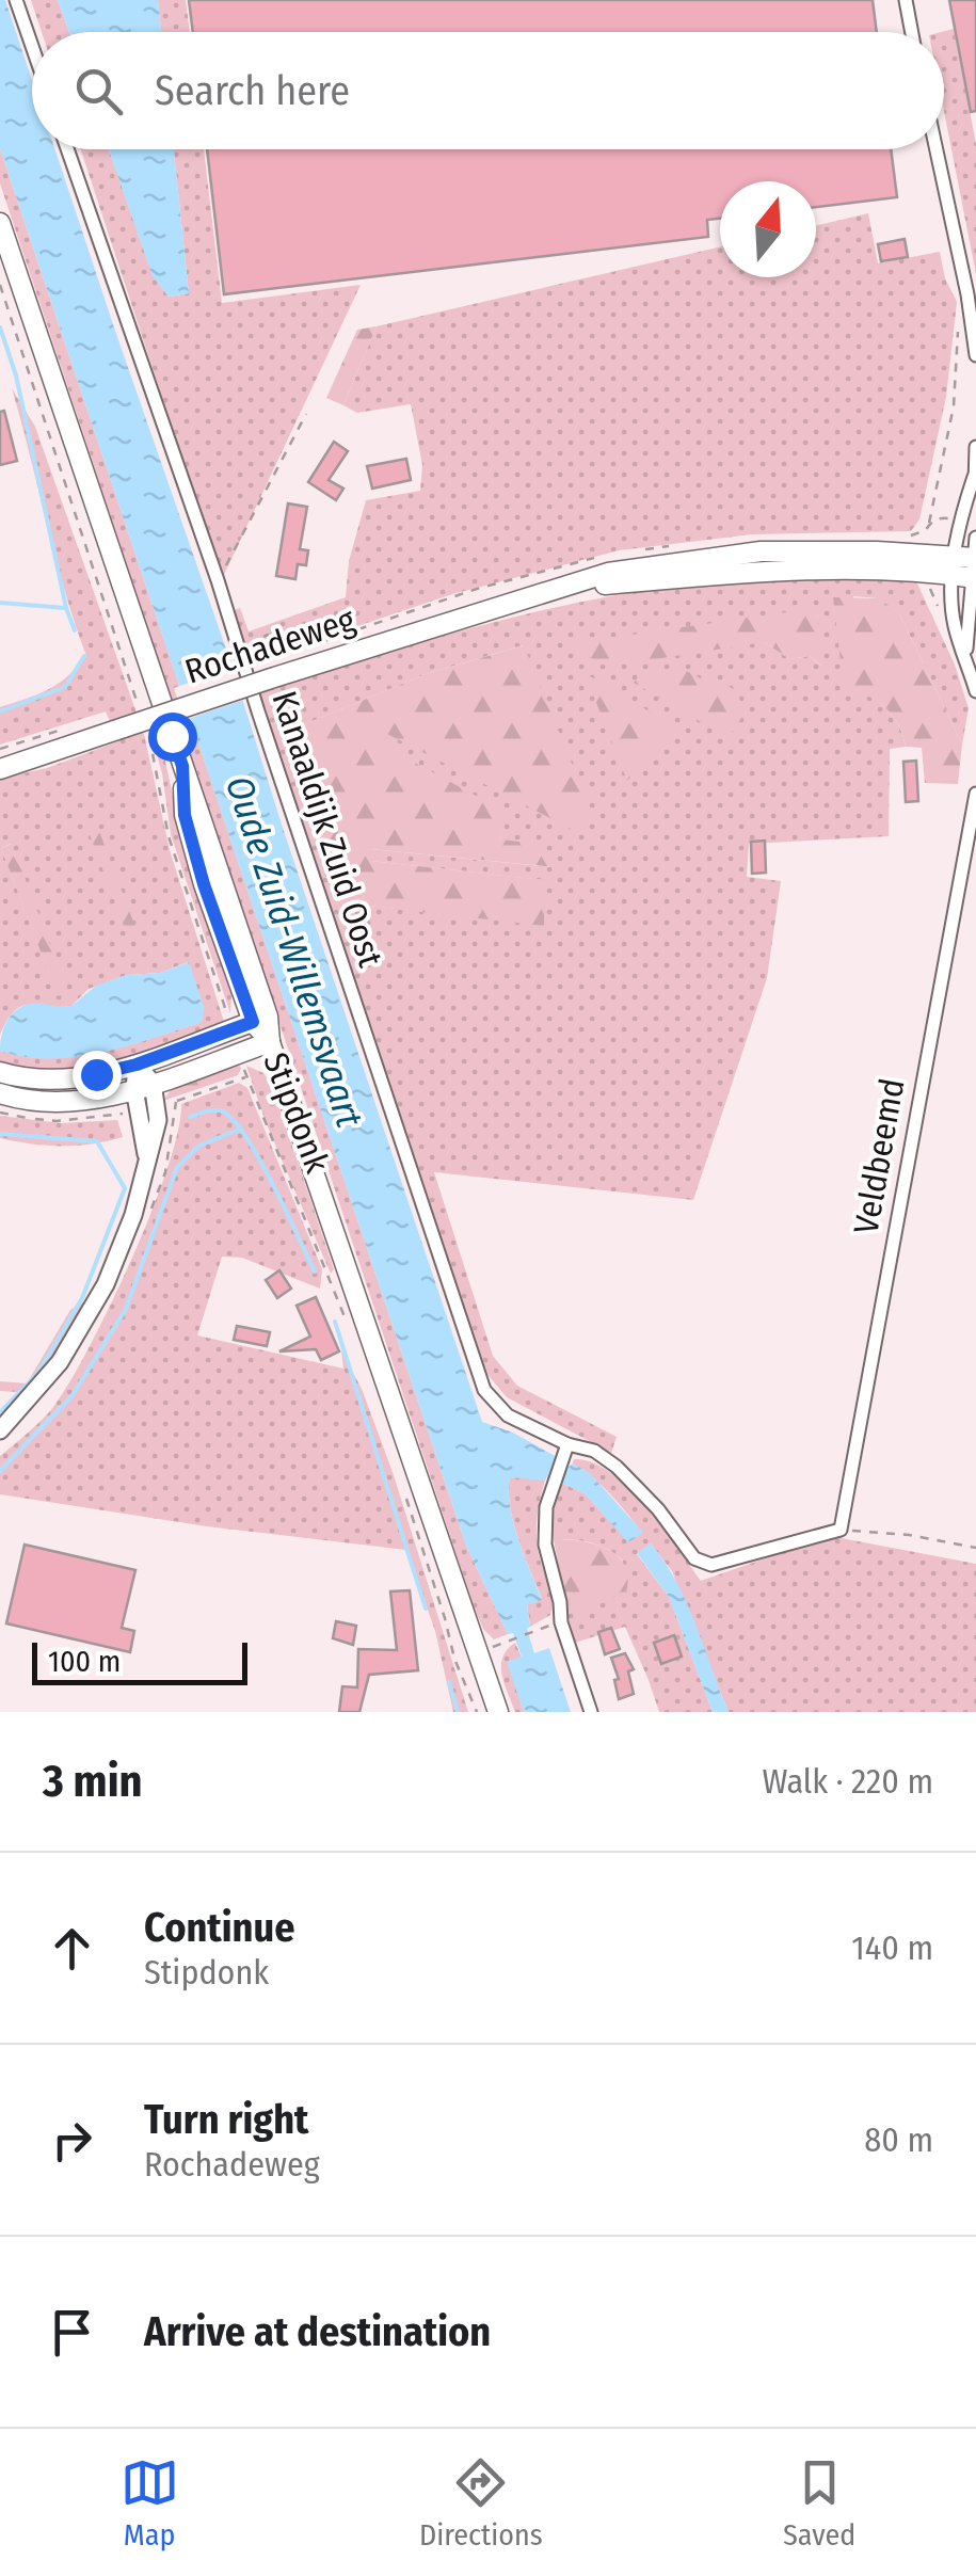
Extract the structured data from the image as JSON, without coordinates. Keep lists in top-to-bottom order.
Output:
{
  "streets": {
    "main road": ["Rochadeweg", "Stipdonk"],
    "street": ["Kanaaldijk Zuid Oost", "Veldbeemd"]
  },
  "crossings": [
    ["Kanaaldijk Zuid Oost", "Veldbeemd"]
  ],
  "water": ["Oude Zuid-Willemsvaart"],
  "scale_bar": "100 m",
  "north": "top",
  "page": {
    "search": "Search here",
    "scale": "100 m",
    "heading": ["3 min", "Walk · 220 m"],
    "list": [
      ["Continue", "Stipdonk", "140 m"],
      ["Turn right", "Rochadeweg", "80 m"],
      "Arrive at destination"
    ],
    "nav": ["Map", "Directions", "Saved"]
  }
}
